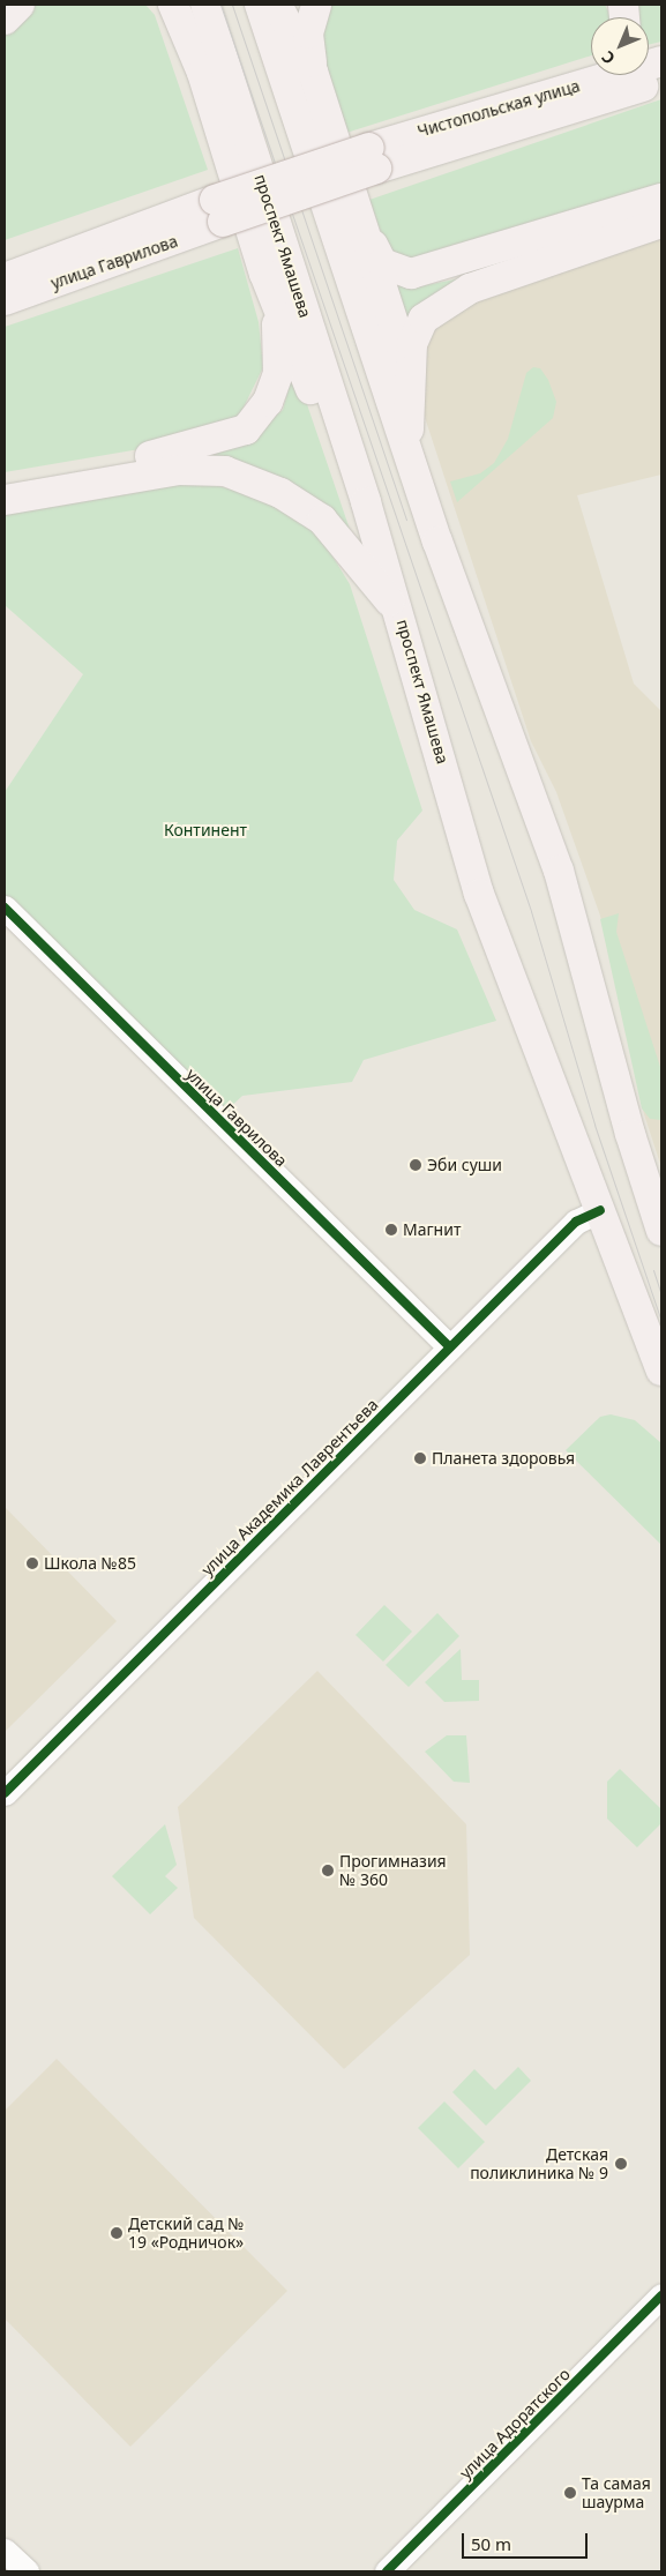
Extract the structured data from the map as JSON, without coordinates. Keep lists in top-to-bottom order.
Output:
{
  "streets": {
    "main road": ["Чистопольская улица", "проспект Ямашева", "улица Гаврилова"],
    "street": ["улица Академика Лаврентьева", "улица Адоратского"]
  },
  "crossings": [
    ["проспект Ямашева", "улица Академика Лаврентьева"],
    ["улица Гаврилова", "улица Академика Лаврентьева"]
  ],
  "parks": ["Континент"],
  "places": [
    "Эби суши",
    "Магнит",
    "Планета здоровья",
    "Школа №85",
    "Прогимназия № 360",
    "Детская поликлиника № 9",
    "Детский сад № 19 «Родничок»",
    "Та самая шаурма"
  ],
  "scale_bar": "50 m",
  "north": "bottom left"
}
